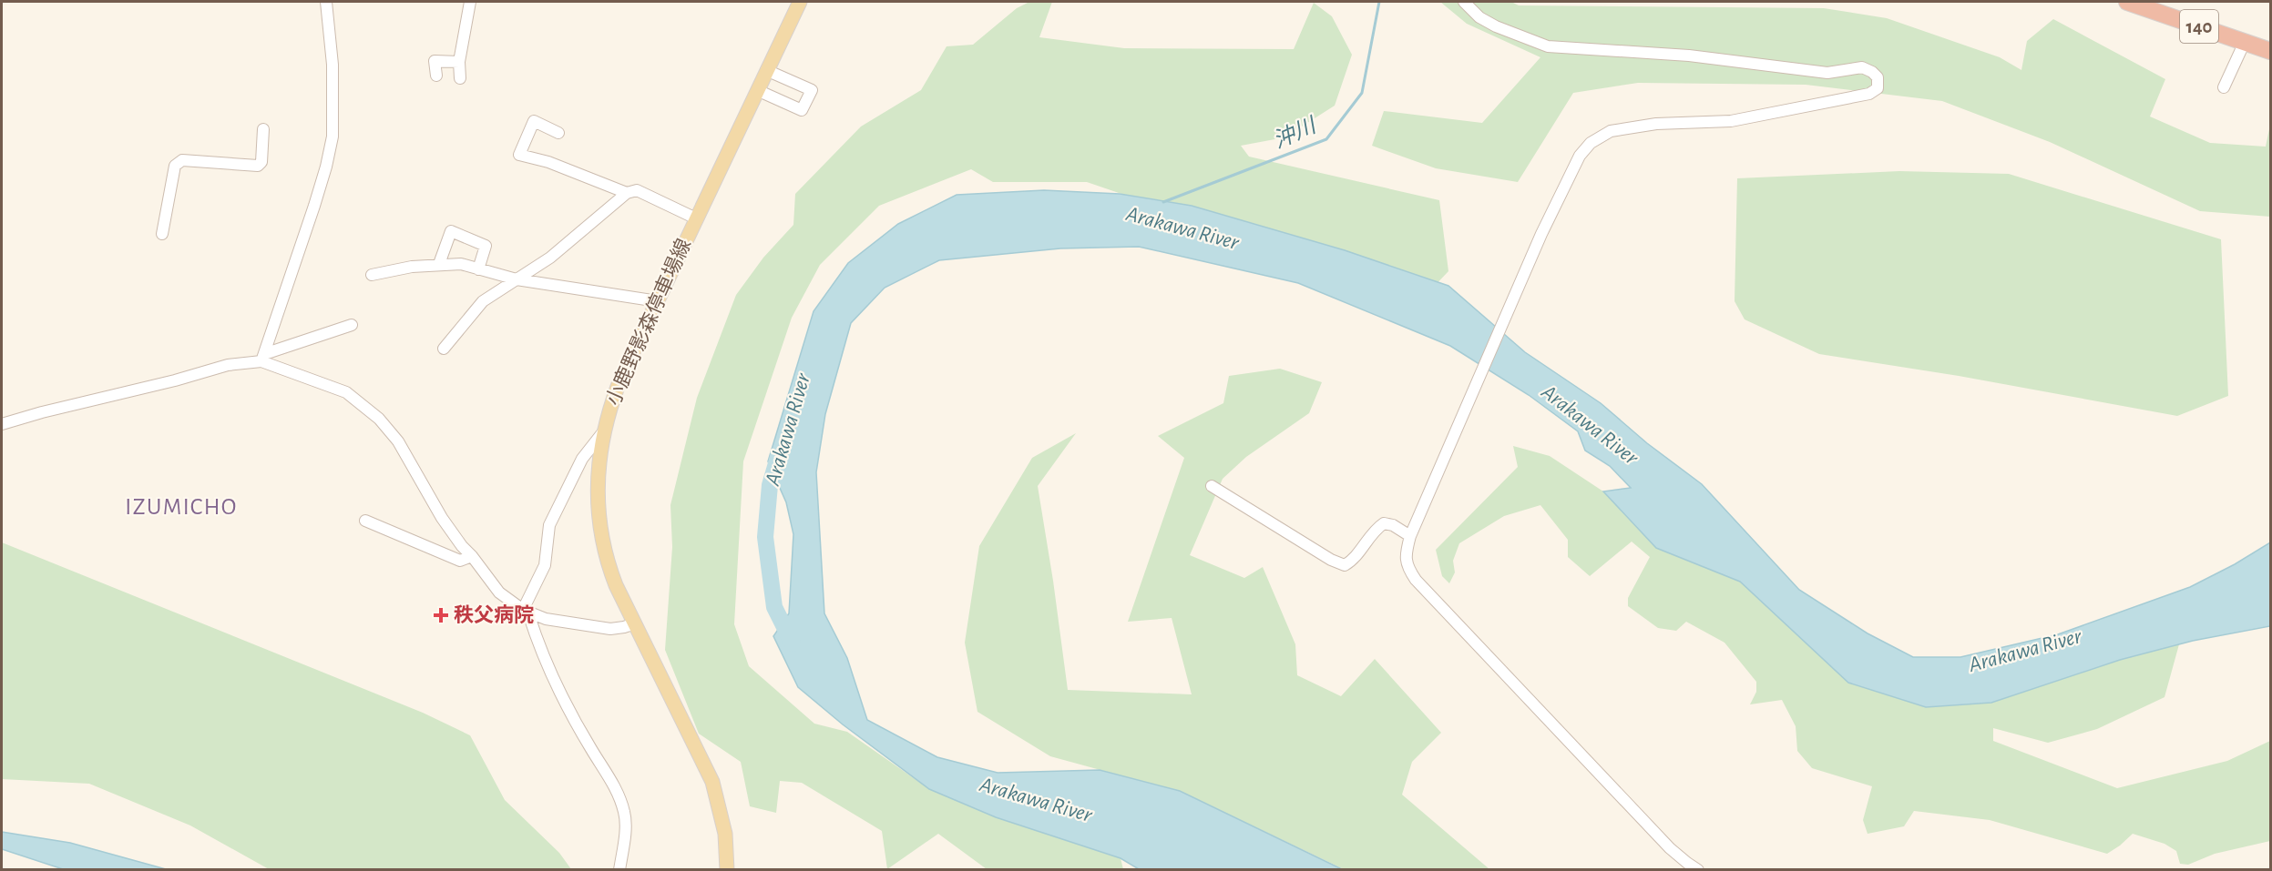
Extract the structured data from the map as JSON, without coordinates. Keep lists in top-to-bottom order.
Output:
{
  "streets": {
    "highway": ["140"],
    "main road": ["小鹿野影森停車場線"]
  },
  "districts": ["IZUMICHO"],
  "water": ["沖川", "Arakawa River"],
  "places": {
    "health": ["秩父病院"]
  }
}
